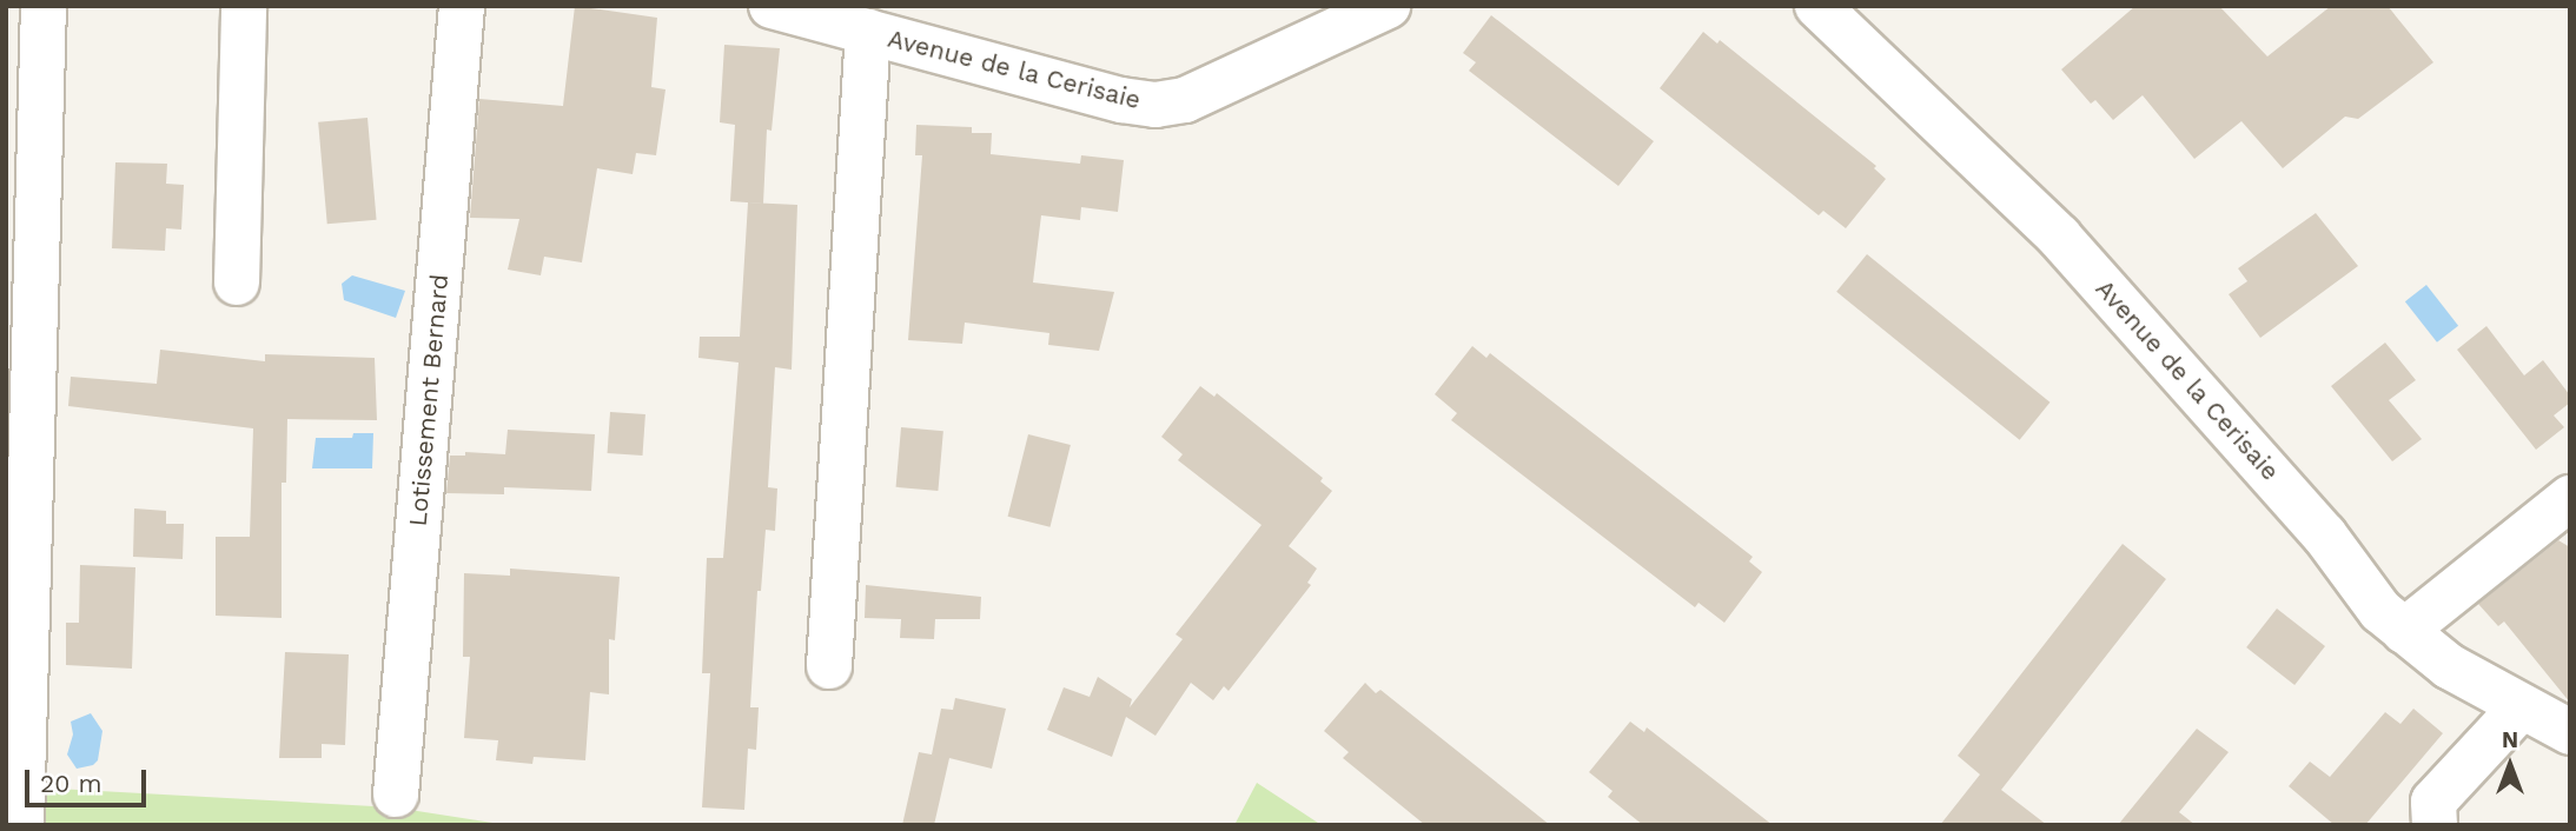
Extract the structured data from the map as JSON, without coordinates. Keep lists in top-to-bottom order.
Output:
{
  "streets": {
    "street": ["Avenue de la Cerisaie", "Lotissement Bernard"]
  },
  "scale_bar": "20 m",
  "north": "top"
}
